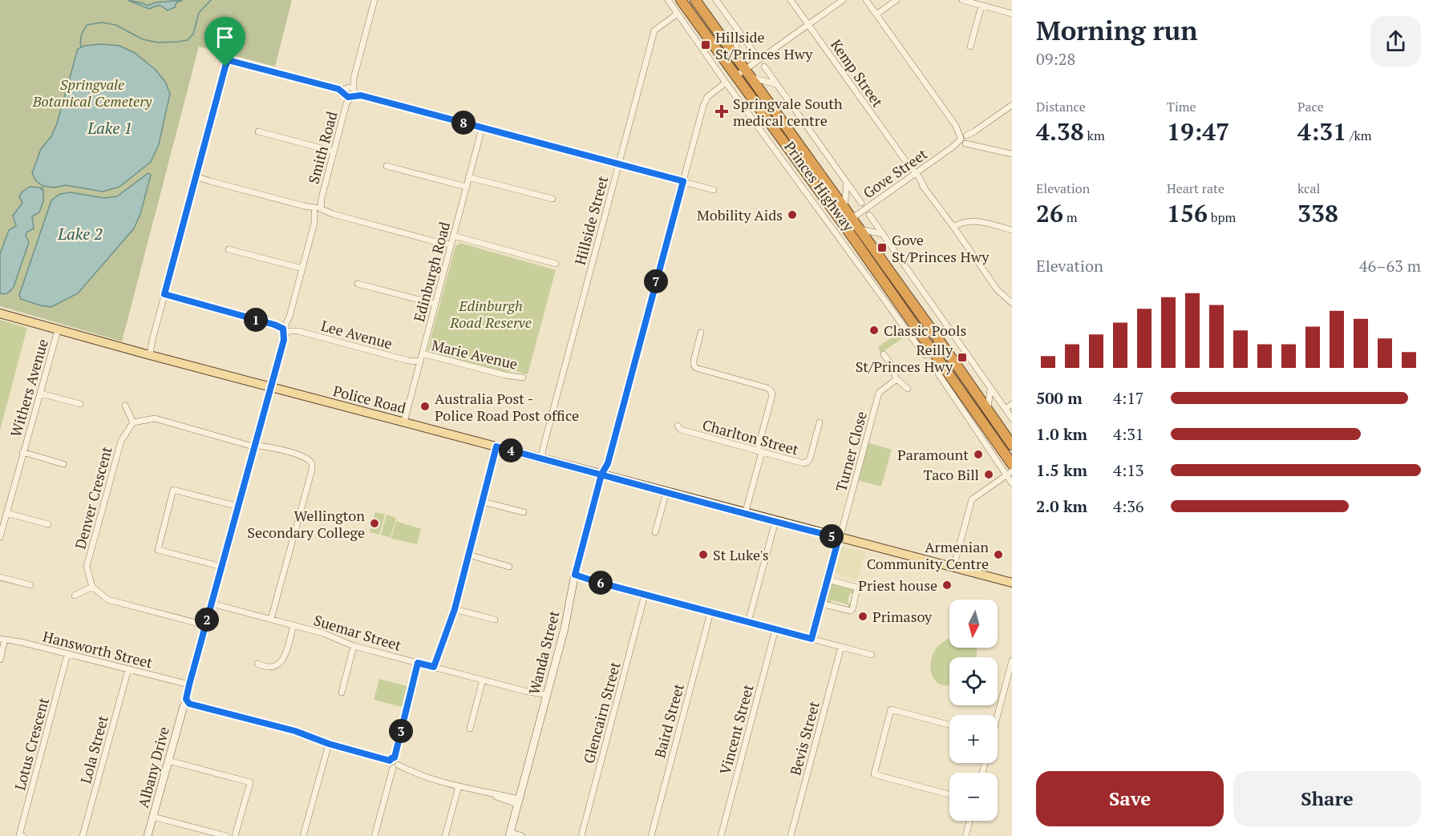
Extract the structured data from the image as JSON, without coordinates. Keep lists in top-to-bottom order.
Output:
{
  "streets": {
    "highway": ["Princes Highway"],
    "main road": ["Police Road"],
    "street": [
      "Kemp Street",
      "Smith Road",
      "Gove Street",
      "Hillside Street",
      "Edinburgh Road",
      "Lee Avenue",
      "Marie Avenue",
      "Withers Avenue",
      "Charlton Street",
      "Turner Close",
      "Denver Crescent",
      "Suemar Street",
      "Hansworth Street",
      "Wanda Street",
      "Glencairn Street",
      "Baird Street",
      "Vincent Street",
      "Bevis Street",
      "Lotus Crescent",
      "Lola Street",
      "Albany Drive"
    ]
  },
  "crossings": [
    ["Kemp Street", "Gove Street"],
    ["Gove Street", "Princes Highway"],
    ["Princes Highway", "Hillside Street"],
    ["Hillside Street", "Police Road"],
    ["Edinburgh Road", "Lee Avenue"],
    ["Edinburgh Road", "Marie Avenue"],
    ["Edinburgh Road", "Police Road"],
    ["Withers Avenue", "Police Road"],
    ["Police Road", "Turner Close"],
    ["Police Road", "Wanda Street"],
    ["Police Road", "Albany Drive"],
    ["Suemar Street", "Wanda Street"],
    ["Suemar Street", "Albany Drive"],
    ["Hansworth Street", "Lotus Crescent"],
    ["Hansworth Street", "Lola Street"],
    ["Hansworth Street", "Albany Drive"]
  ],
  "water": ["Lake 1", "Lake 2"],
  "parks": ["Springvale Botanical Cemetery", "Edinburgh Road Reserve"],
  "places": {
    "transit": ["Hillside St/Princes Hwy", "Gove St/Princes Hwy", "Reilly St/Princes Hwy"],
    "health": ["Springvale South medical centre"],
    "other": [
      "Mobility Aids",
      "Classic Pools",
      "Australia Post - Police Road Post office",
      "Paramount",
      "Taco Bill",
      "Wellington Secondary College",
      "St Luke's",
      "Armenian Community Centre",
      "Priest house",
      "Primasoy"
    ]
  },
  "north": "bottom",
  "page": {
    "heading": ["Morning run", "09:28"],
    "stats": [
      ["Distance", "4.38 km"],
      ["Time", "19:47"],
      ["Pace", "4:31 /km"],
      ["Elevation", "26 m"],
      ["Heart rate", "156 bpm"],
      ["kcal", "338"]
    ],
    "pins": [
      "8",
      "7",
      "1",
      "4",
      "5",
      "6",
      "2",
      "3"
    ],
    "chart": ["Elevation", "46–63 m"],
    "list": [
      {
        "name": "500 m",
        "note": "4:17"
      },
      {
        "name": "1.0 km",
        "note": "4:31"
      },
      {
        "name": "1.5 km",
        "note": "4:13"
      },
      {
        "name": "2.0 km",
        "note": "4:36"
      }
    ],
    "map_buttons": ["+", "−"],
    "buttons": ["Save", "Share"]
  }
}
